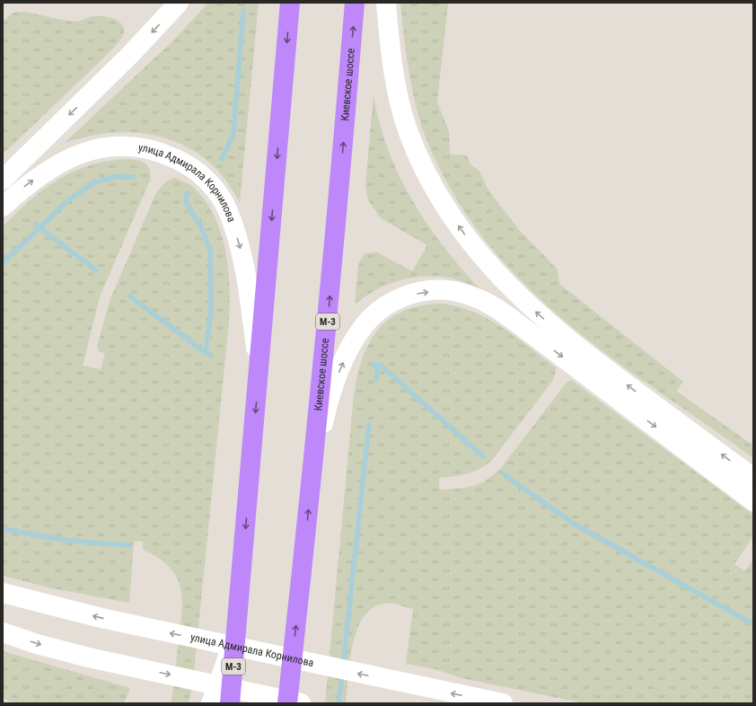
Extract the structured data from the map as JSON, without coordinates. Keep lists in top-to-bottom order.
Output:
{
  "streets": {
    "highway": ["Киевское шоссе", "М-3"],
    "main road": ["улица Адмирала Корнилова"]
  },
  "crossings": [
    ["улица Адмирала Корнилова", "М-3"]
  ]
}
